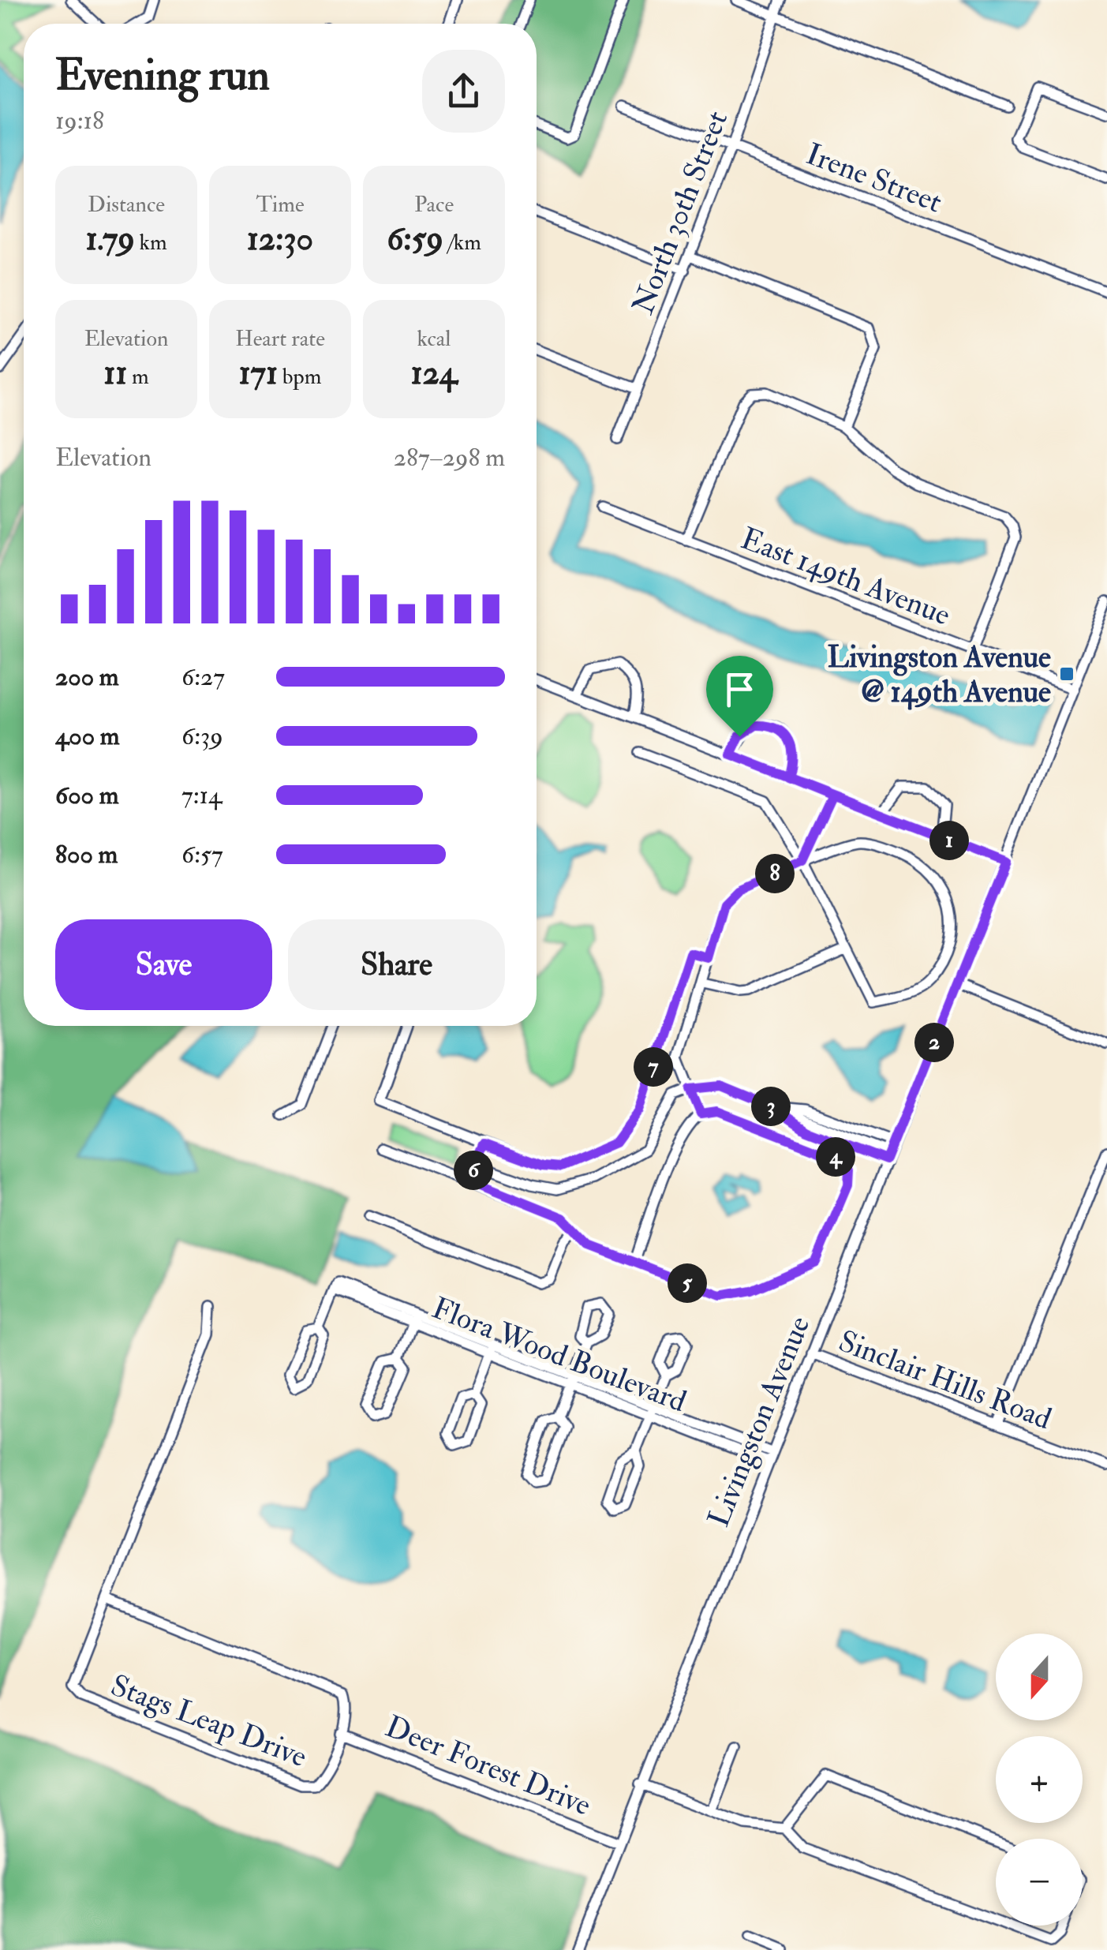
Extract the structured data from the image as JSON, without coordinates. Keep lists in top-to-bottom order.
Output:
{
  "streets": {
    "street": [
      "Irene Street",
      "North 30th Street",
      "East 149th Avenue",
      "Flora Wood Boulevard",
      "Sinclair Hills Road",
      "Livingston Avenue",
      "Stags Leap Drive",
      "Deer Forest Drive"
    ]
  },
  "crossings": [
    ["Irene Street", "North 30th Street"],
    ["East 149th Avenue", "Livingston Avenue"],
    ["Flora Wood Boulevard", "Livingston Avenue"],
    ["Sinclair Hills Road", "Livingston Avenue"],
    ["Livingston Avenue", "Deer Forest Drive"],
    ["Stags Leap Drive", "Deer Forest Drive"]
  ],
  "places": {
    "transit": ["Livingston Avenue @ 149th Avenue"]
  },
  "north": "bottom",
  "page": {
    "heading": ["Evening run", "19:18"],
    "stats": [
      ["Distance", "1.79 km"],
      ["Time", "12:30"],
      ["Pace", "6:59 /km"],
      ["Elevation", "11 m"],
      ["Heart rate", "171 bpm"],
      ["kcal", "124"]
    ],
    "chart": ["Elevation", "287–298 m"],
    "list": [
      {
        "name": "200 m",
        "note": "6:27"
      },
      {
        "name": "400 m",
        "note": "6:39"
      },
      {
        "name": "600 m",
        "note": "7:14"
      },
      {
        "name": "800 m",
        "note": "6:57"
      }
    ],
    "pins": [
      "1",
      "8",
      "2",
      "7",
      "3",
      "4",
      "6",
      "5"
    ],
    "buttons": ["Save", "Share"],
    "map_buttons": ["+", "−"]
  }
}
